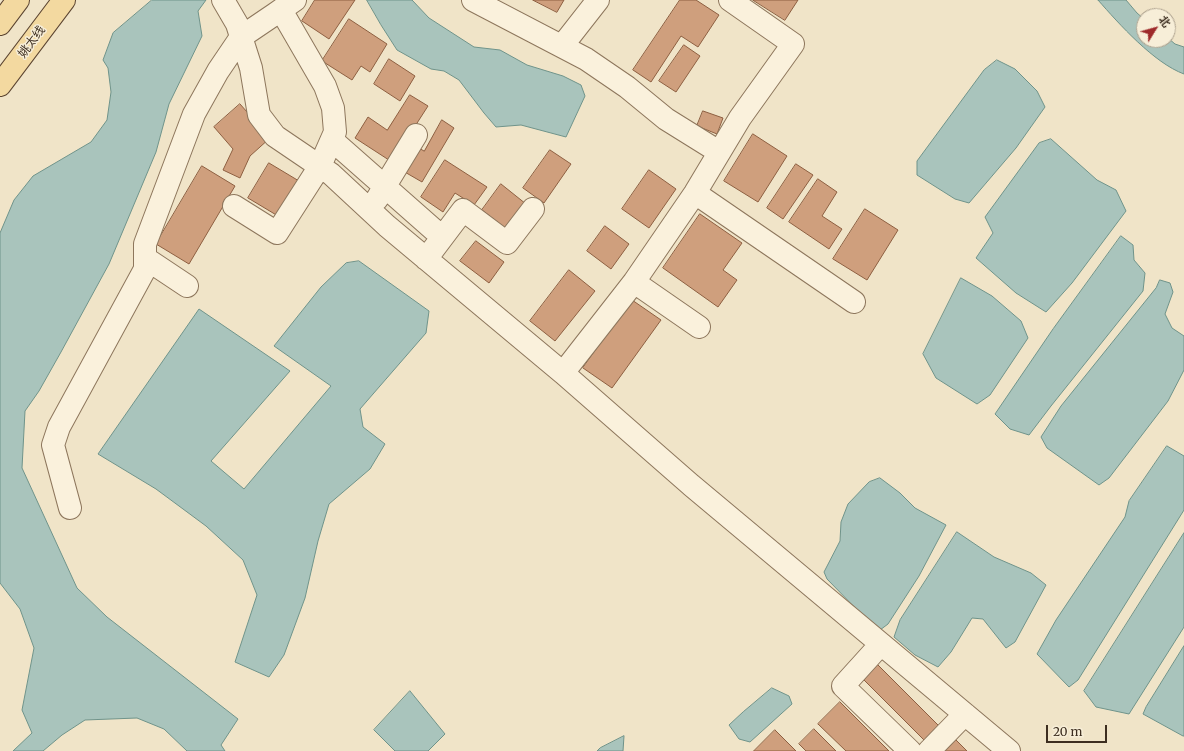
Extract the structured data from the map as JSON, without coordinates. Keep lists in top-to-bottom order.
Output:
{
  "streets": {
    "main road": ["姚太线"]
  },
  "scale_bar": "20 m",
  "north": "top right"
}
